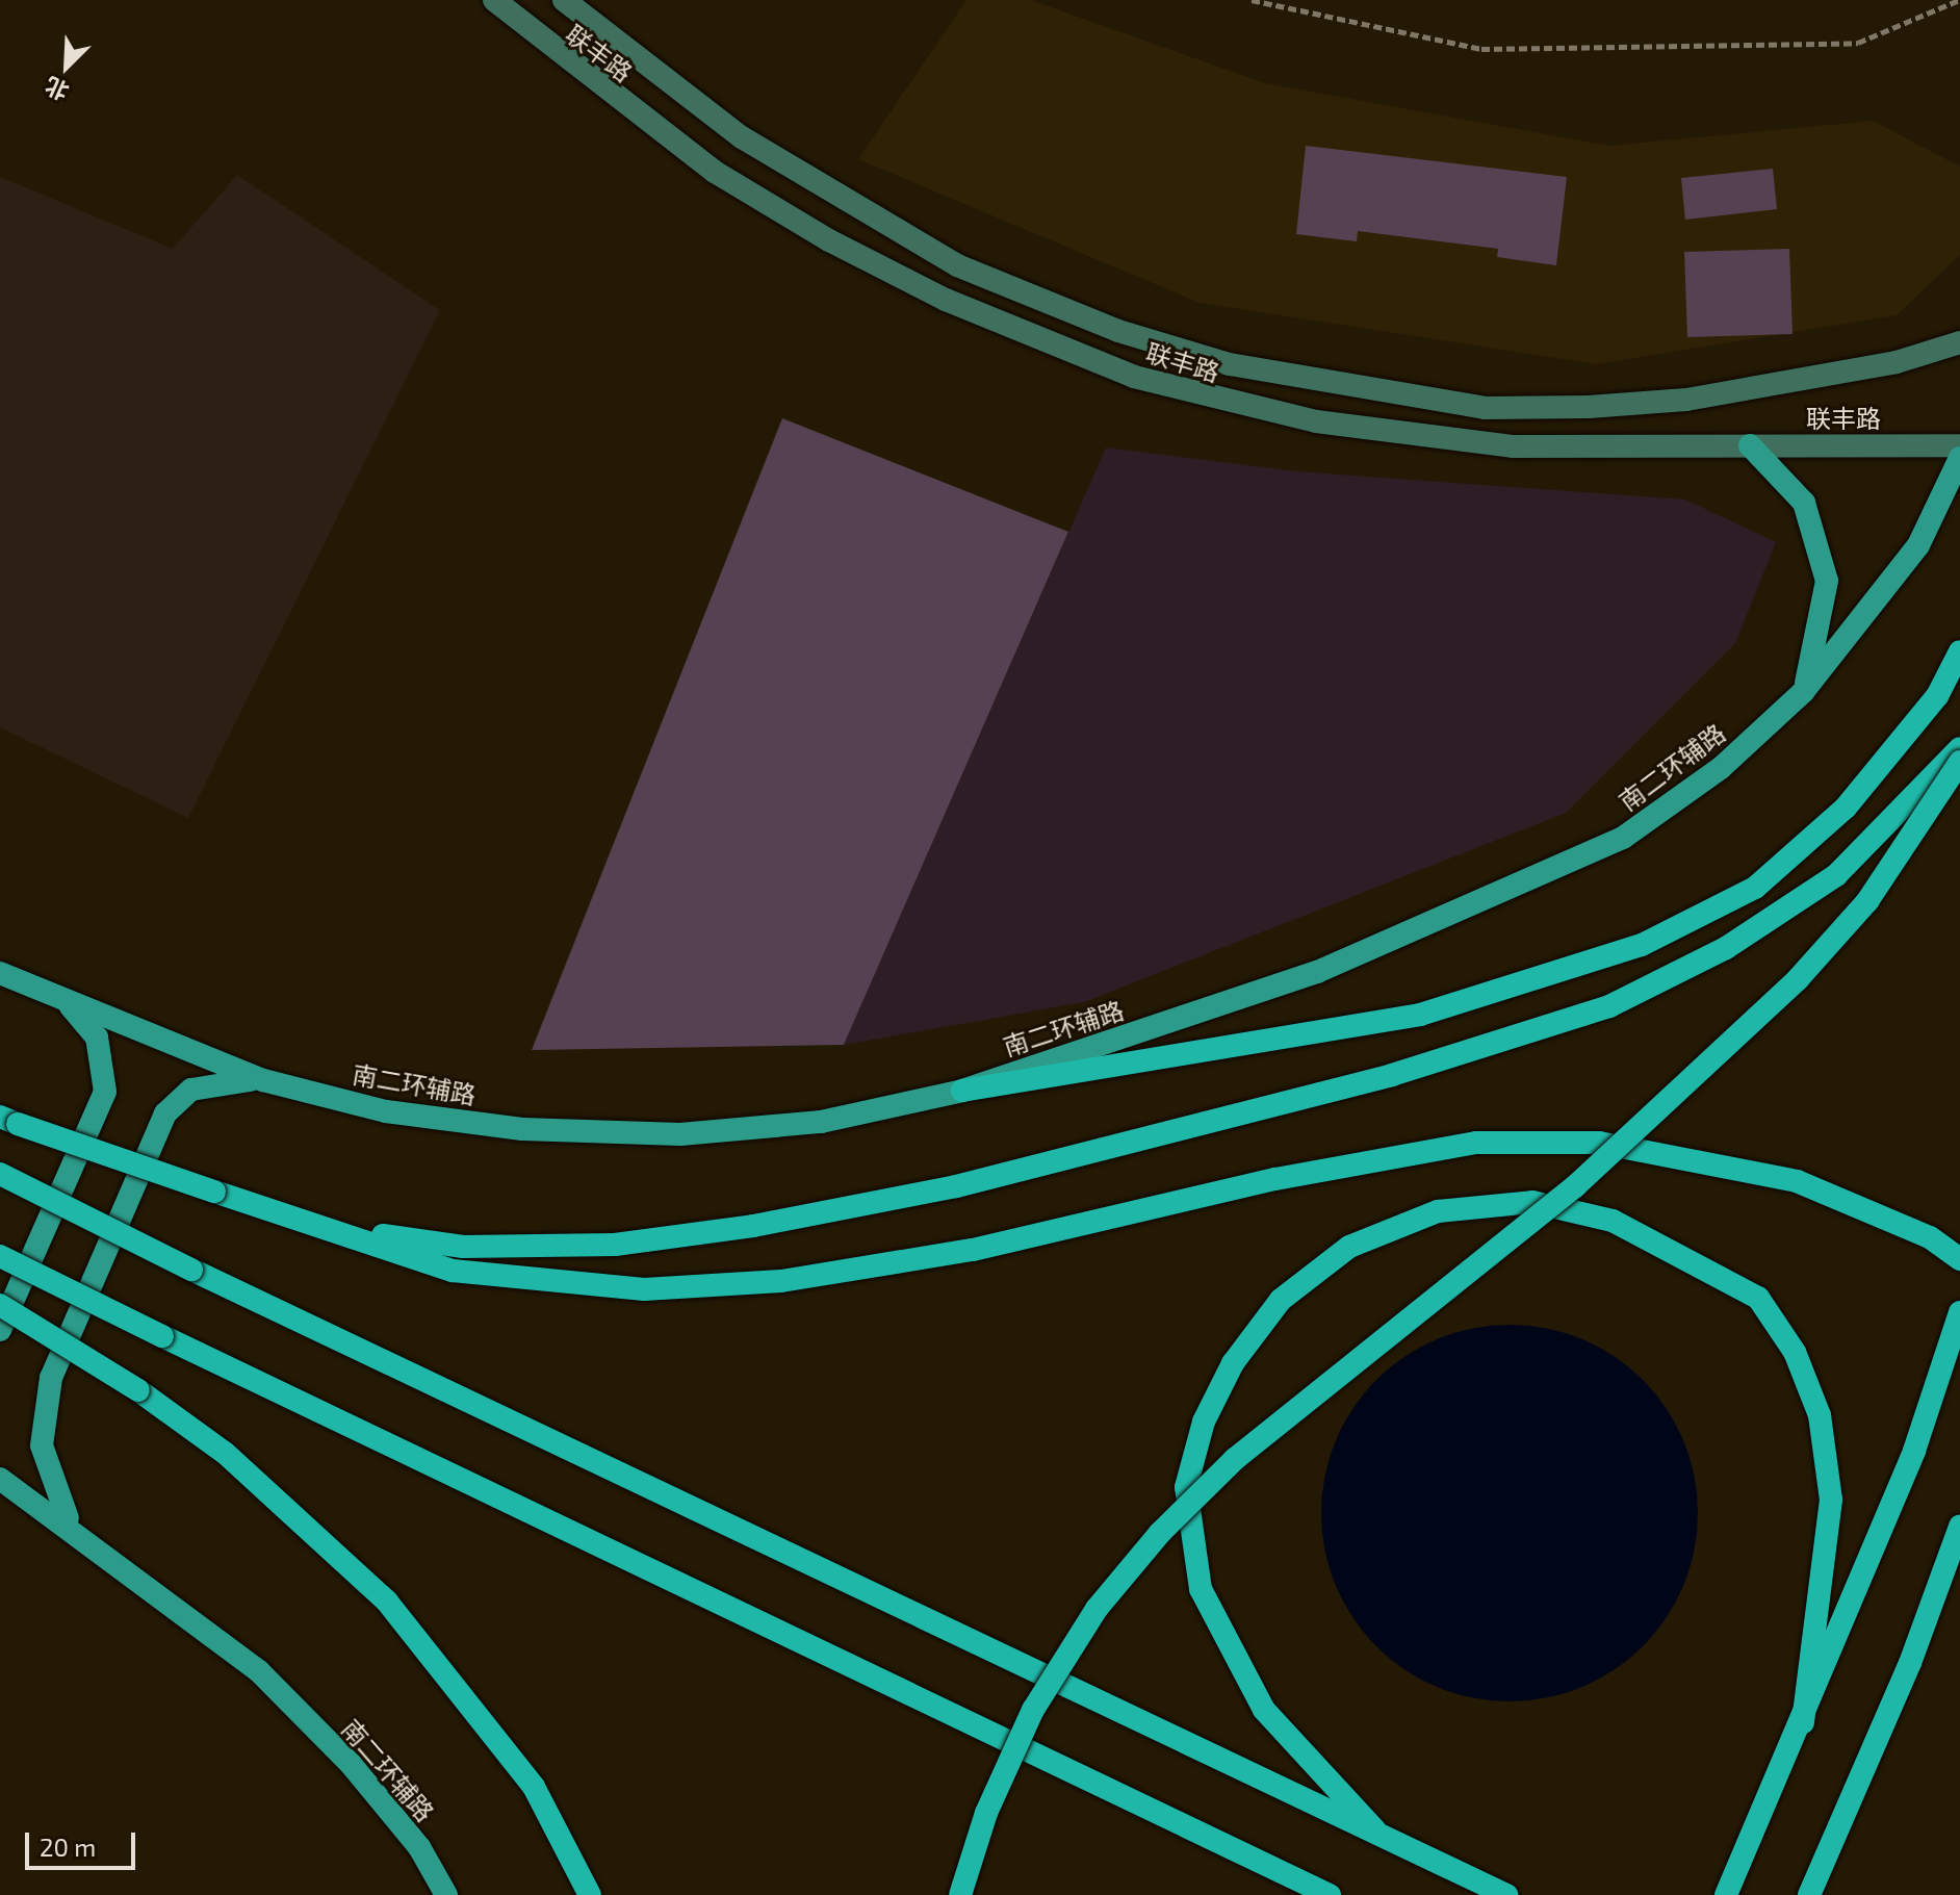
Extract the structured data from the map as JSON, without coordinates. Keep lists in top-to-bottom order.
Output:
{
  "streets": {
    "main road": ["联丰路", "南二环辅路"]
  },
  "scale_bar": "20 m",
  "north": "bottom left"
}
